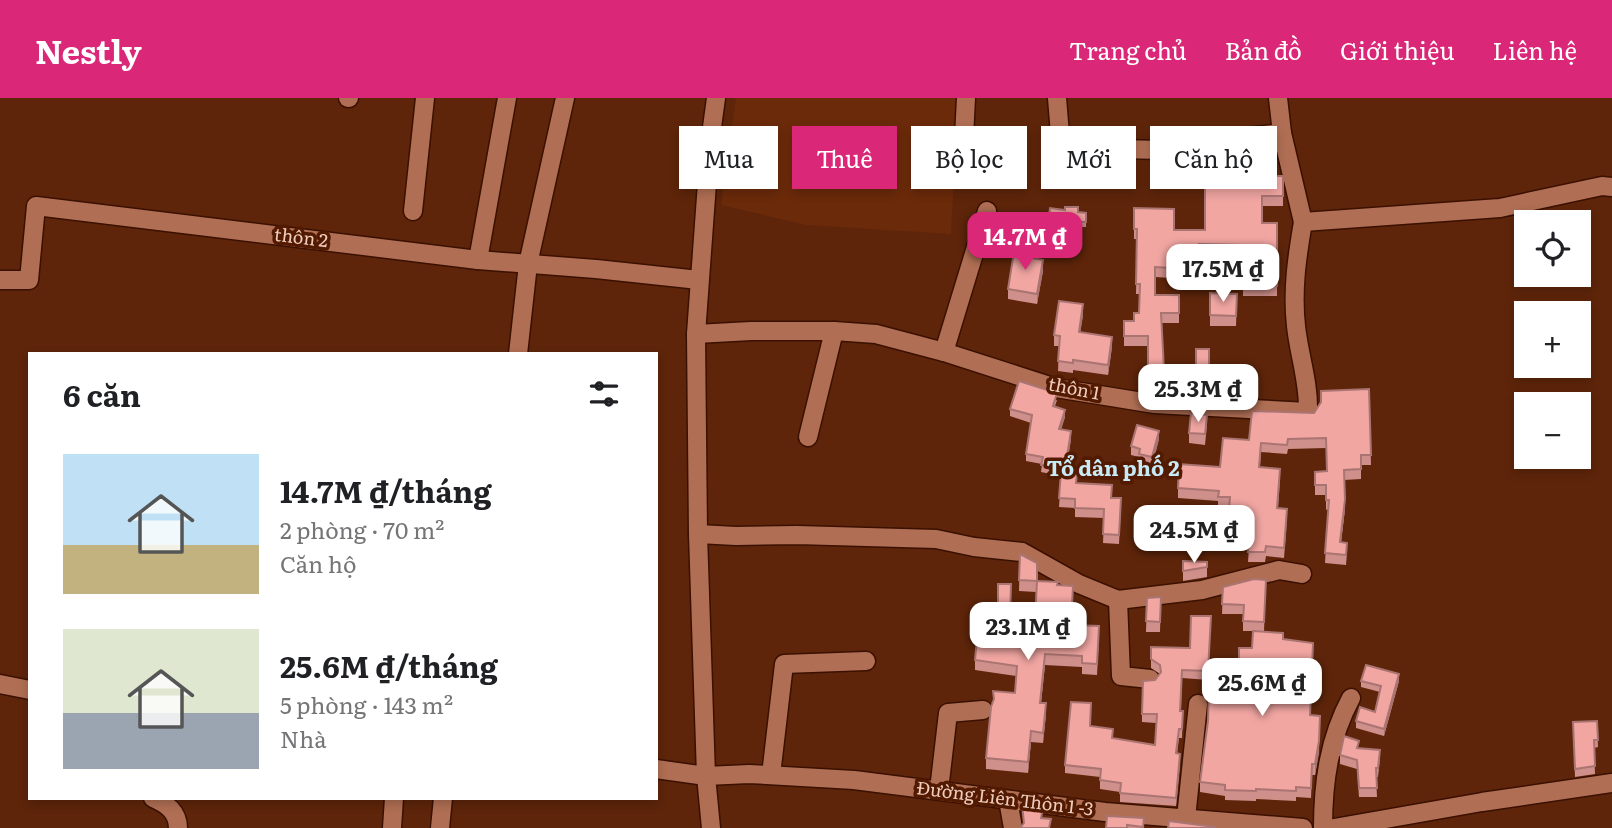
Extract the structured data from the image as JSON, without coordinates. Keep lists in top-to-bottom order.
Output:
{
  "streets": {
    "street": ["thôn 2", "thôn 1", "Đường Liên Thôn 1 -3"]
  },
  "districts": ["Tổ dân phố 2"],
  "page": {
    "header": "Nestly",
    "nav": [
      "Trang chủ",
      "Bản đồ",
      "Giới thiệu",
      "Liên hệ"
    ],
    "chip": [
      "Mua",
      "Thuê",
      "Bộ lọc",
      "Mới",
      "Căn hộ"
    ],
    "map_buttons": ["+", "−"],
    "price": [
      "14.7M ₫",
      "17.5M ₫",
      "25.3M ₫",
      "24.5M ₫",
      "23.1M ₫",
      "25.6M ₫"
    ],
    "heading": "6 căn",
    "list": [
      {
        "name": "14.7M ₫/tháng",
        "note": "2 phòng · 70 m² · Căn hộ"
      },
      {
        "name": "25.6M ₫/tháng",
        "note": "5 phòng · 143 m² · Nhà"
      }
    ]
  }
}
